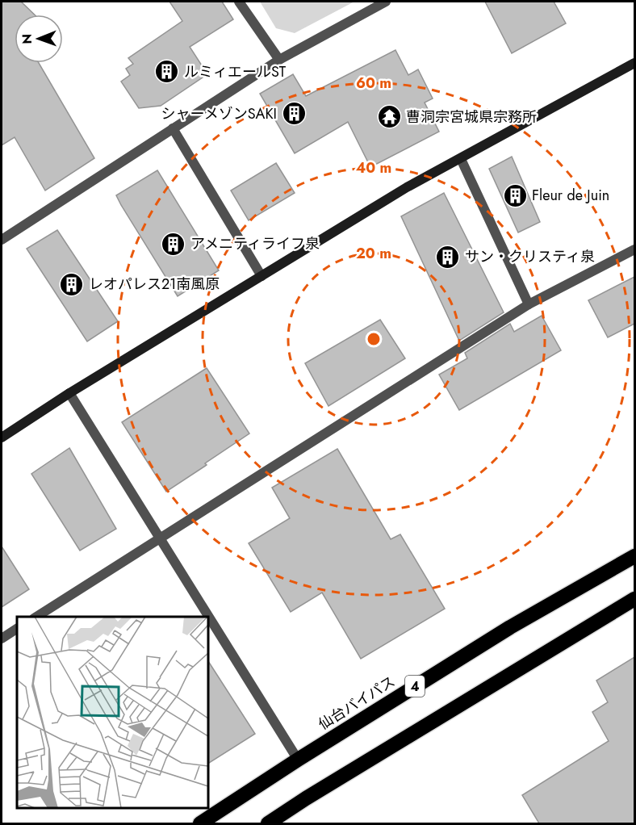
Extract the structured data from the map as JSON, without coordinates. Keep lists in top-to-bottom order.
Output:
{
  "streets": {
    "highway": ["4", "仙台バイパス"]
  },
  "places": {
    "building": [
      "ルミィエールST",
      "シャーメゾンSAKI",
      "Fleur de Juin",
      "アメニティライフ泉",
      "サン・クリスティ泉",
      "レオパレス21南風原"
    ],
    "temple": ["曹洞宗宮城県宗務所"]
  },
  "north": "left",
  "rings": ["60 m", "40 m", "20 m"]
}
